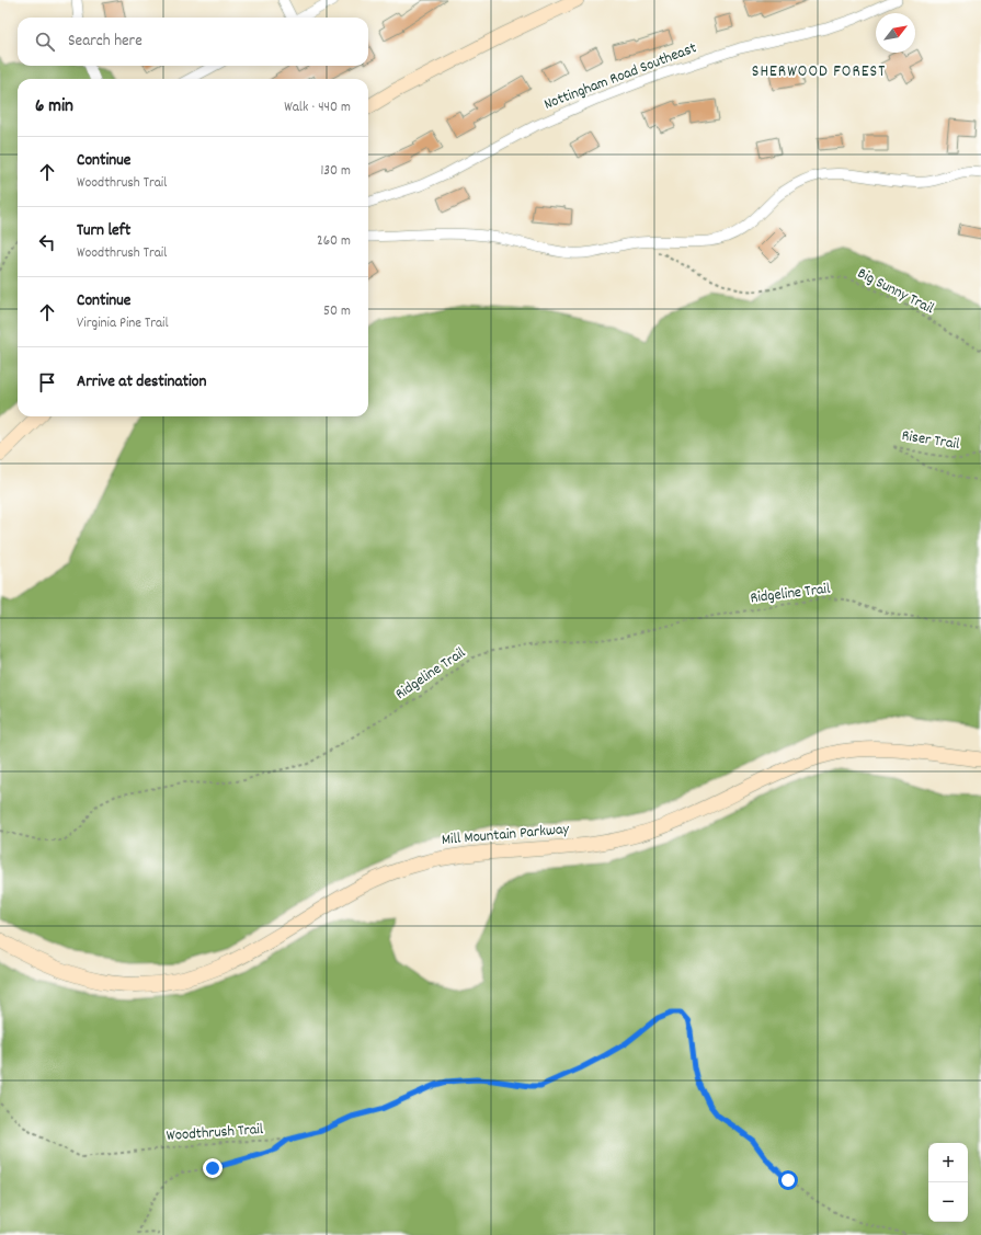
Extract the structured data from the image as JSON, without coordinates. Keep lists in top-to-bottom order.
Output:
{
  "streets": {
    "street": ["Nottingham Road Southeast", "Mill Mountain Parkway"],
    "path": [
      "Big Sunny Trail",
      "Riser Trail",
      "Ridgeline Trail",
      "Woodthrush Trail"
    ]
  },
  "districts": ["SHERWOOD FOREST"],
  "north": "top right",
  "page": {
    "search": "Search here",
    "heading": ["6 min", "Walk · 440 m"],
    "list": [
      ["Continue", "Woodthrush Trail", "130 m"],
      ["Turn left", "Woodthrush Trail", "260 m"],
      ["Continue", "Virginia Pine Trail", "50 m"],
      "Arrive at destination"
    ],
    "map_buttons": ["+", "−"]
  }
}
